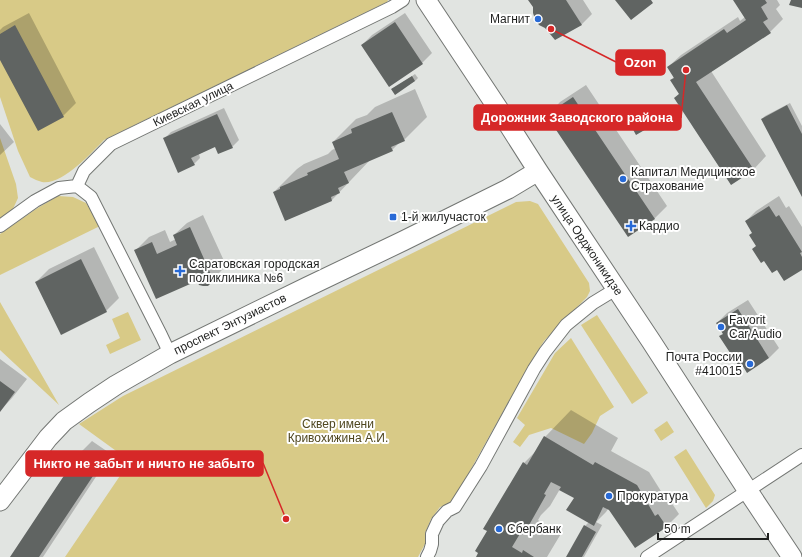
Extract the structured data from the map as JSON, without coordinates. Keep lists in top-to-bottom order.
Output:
{
  "streets": {
    "main road": ["улица Орджоникидзе", "проспект Энтузиастов"],
    "street": ["Киевская улица"]
  },
  "crossings": [
    ["улица Орджоникидзе", "проспект Энтузиастов"]
  ],
  "parks": ["Сквер имени Кривохижина А.И."],
  "places": {
    "other": [
      "Магнит",
      "Ozon",
      "Дорожник Заводского района",
      "Капитал Медицинское Страхование",
      "Favorit Car Audio",
      "Почта России #410015",
      "Прокуратура",
      "Никто не забыт и ничто не забыто",
      "Сбербанк"
    ],
    "transit": ["1-й жилучасток"],
    "health": ["Кардио", "Саратовская городская поликлиника №6"]
  },
  "scale_bar": "50 m"
}
